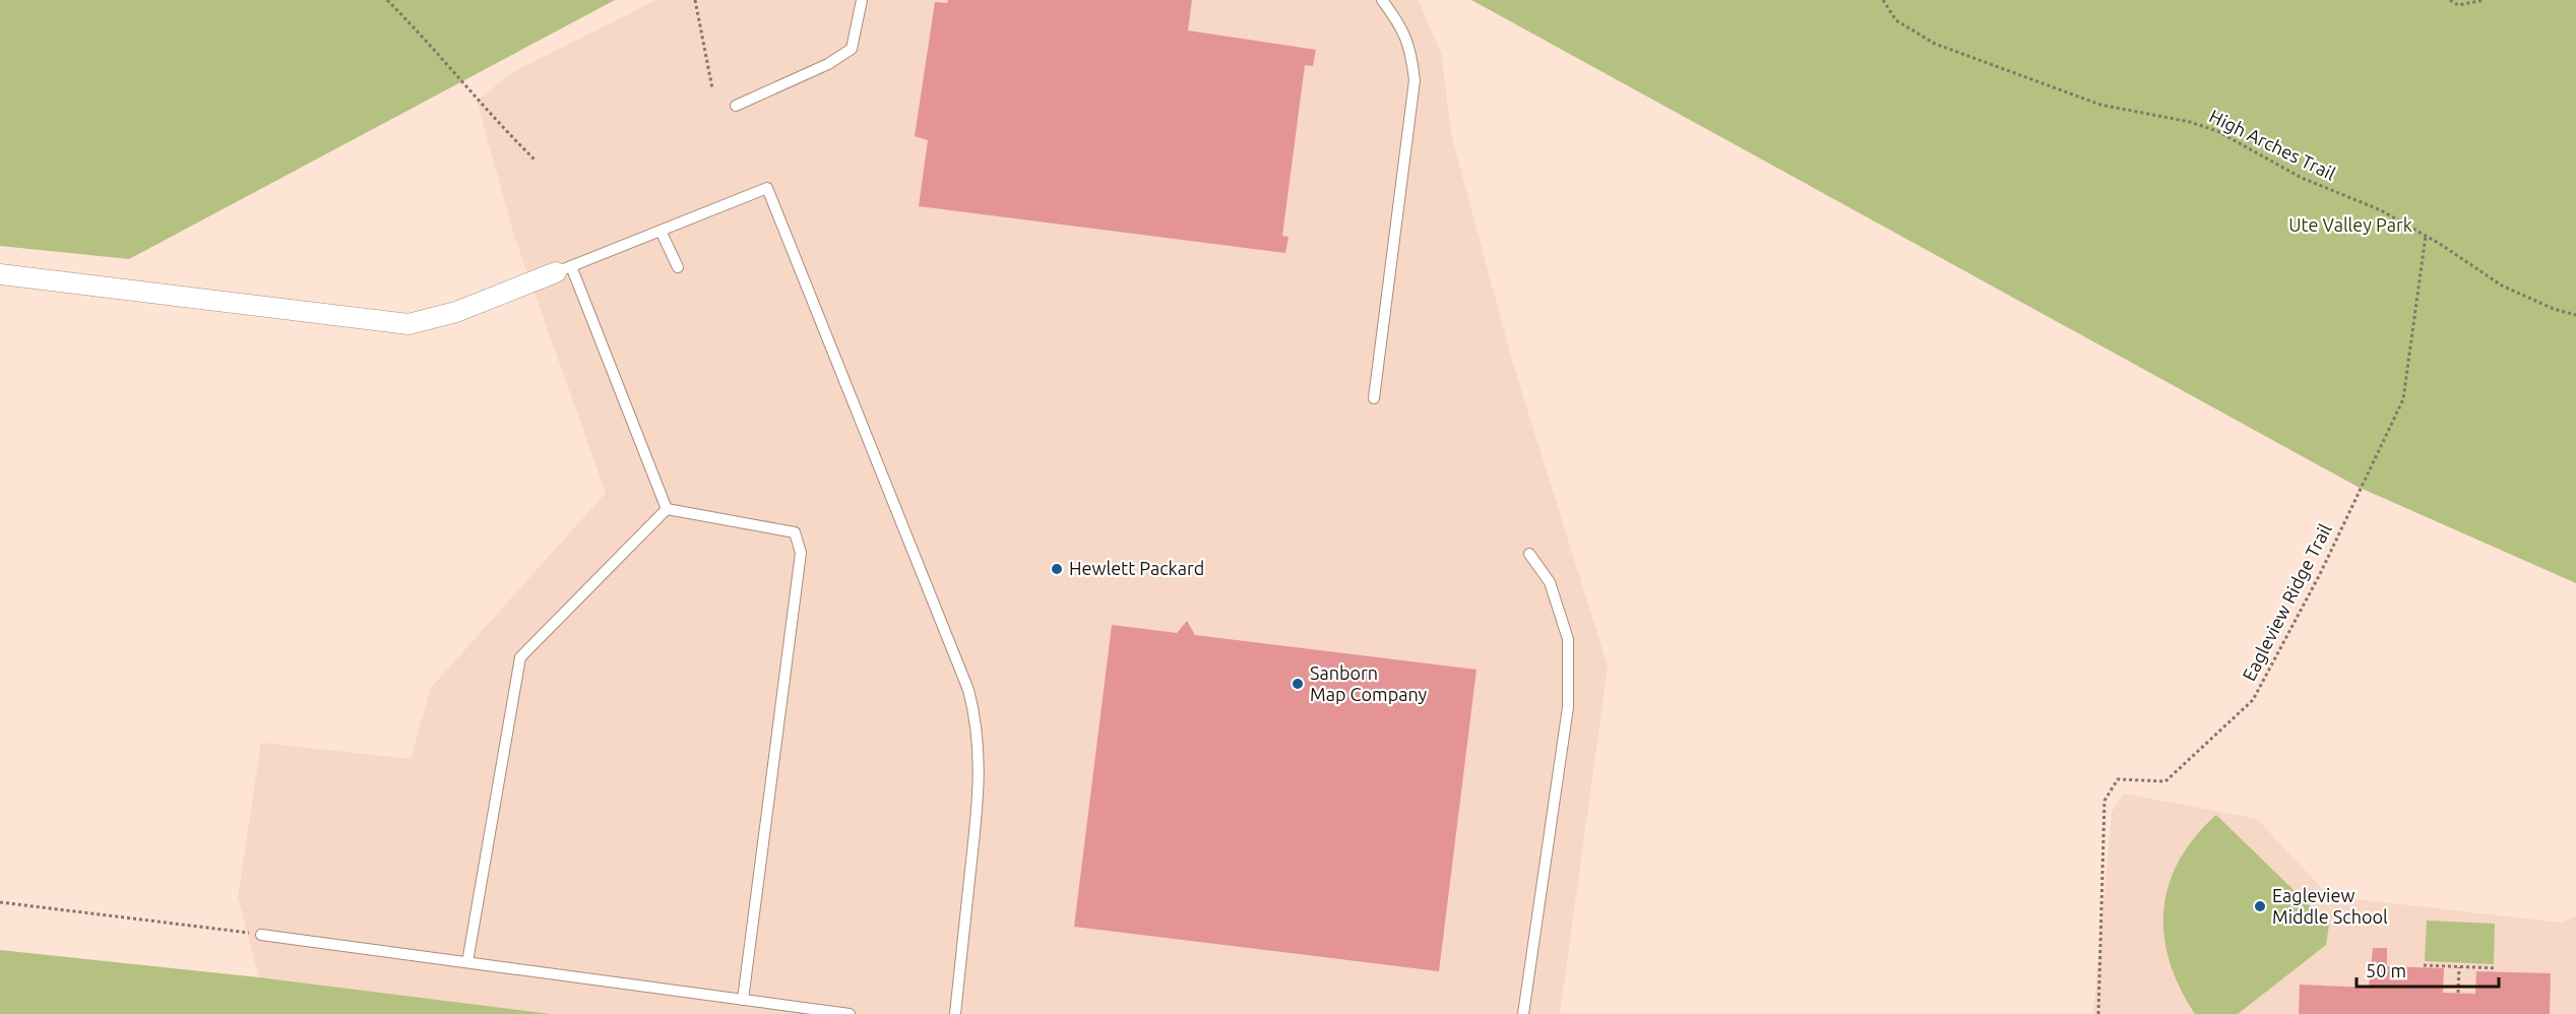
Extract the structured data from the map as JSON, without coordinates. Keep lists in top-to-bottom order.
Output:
{
  "streets": {
    "path": ["High Arches Trail", "Eagleview Ridge Trail"]
  },
  "crossings": [
    ["High Arches Trail", "Eagleview Ridge Trail"]
  ],
  "parks": ["Ute Valley Park"],
  "places": ["Hewlett Packard", "Sanborn Map Company", "Eagleview Middle School"],
  "scale_bar": "50 m"
}
